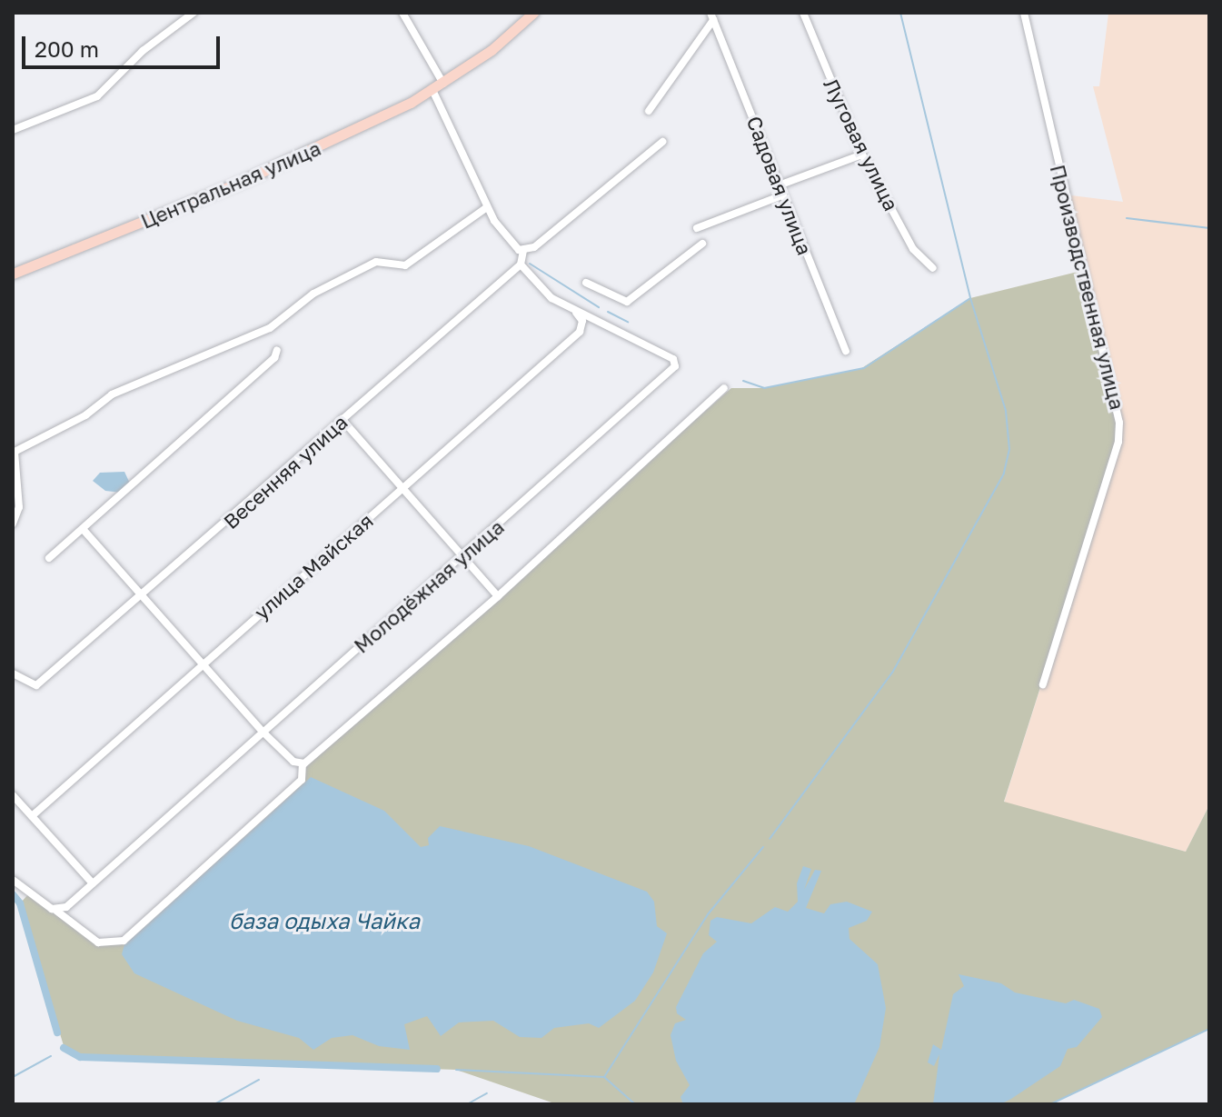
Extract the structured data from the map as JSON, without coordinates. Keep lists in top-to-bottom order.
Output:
{
  "streets": {
    "main road": ["Центральная улица"],
    "street": [
      "Луговая улица",
      "Садовая улица",
      "Производственная улица",
      "Весенняя улица",
      "улица Майская",
      "Молодёжная улица"
    ]
  },
  "crossings": [
    ["Весенняя улица", "Молодёжная улица"],
    ["улица Майская", "Молодёжная улица"]
  ],
  "water": ["база одыха Чайка"],
  "scale_bar": "200 m"
}
